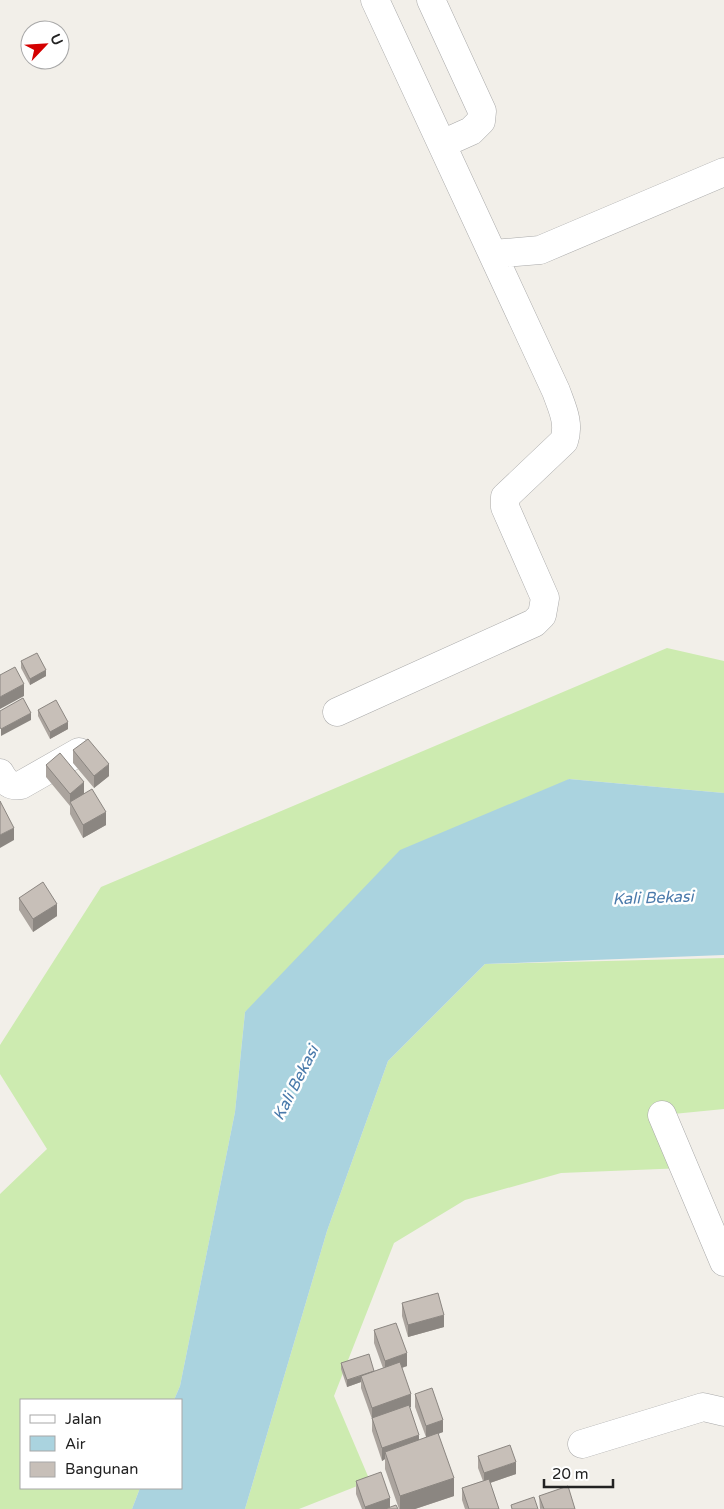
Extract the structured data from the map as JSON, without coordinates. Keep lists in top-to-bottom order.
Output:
{
  "water": ["Kali Bekasi"],
  "legend": ["Jalan", "Air", "Bangunan"],
  "scale_bar": "20 m",
  "north": "top right"
}
